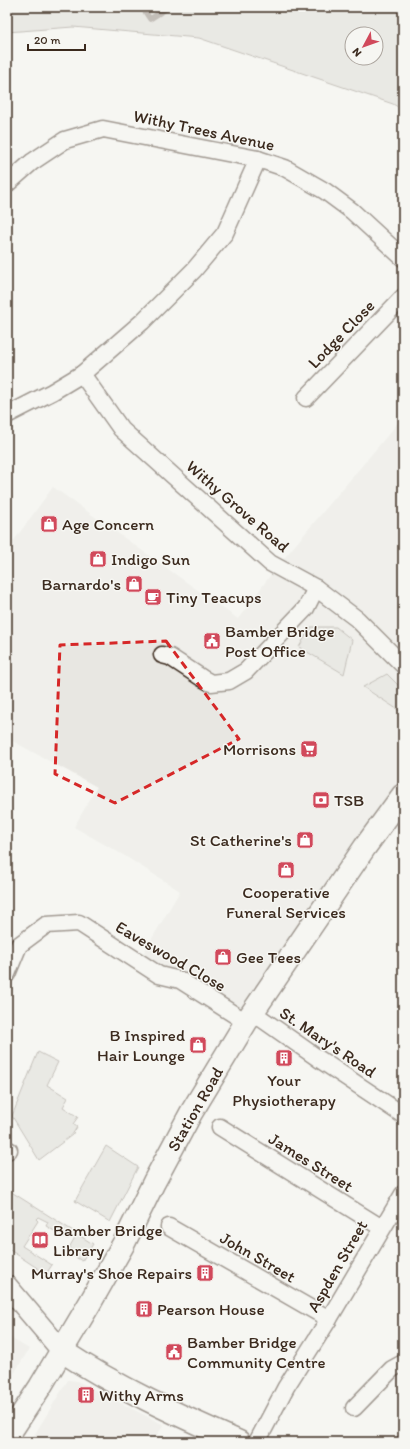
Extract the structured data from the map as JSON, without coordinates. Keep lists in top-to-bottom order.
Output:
{
  "streets": {
    "main road": ["Station Road"],
    "street": [
      "Withy Trees Avenue",
      "Lodge Close",
      "Withy Grove Road",
      "Eaveswood Close",
      "St. Mary's Road",
      "James Street",
      "John Street",
      "Aspden Street"
    ]
  },
  "crossings": [
    ["Eaveswood Close", "St. Mary's Road"],
    ["Eaveswood Close", "Station Road"],
    ["St. Mary's Road", "Station Road"],
    ["James Street", "Aspden Street"],
    ["John Street", "Aspden Street"]
  ],
  "places": {
    "shop": [
      "Age Concern",
      "Indigo Sun",
      "Barnardo's",
      "St Catherine's",
      "Cooperative Funeral Services",
      "Gee Tees",
      "B Inspired Hair Lounge"
    ],
    "cafe": ["Tiny Teacups"],
    "public building": ["Bamber Bridge Post Office", "Bamber Bridge Community Centre"],
    "supermarket": ["Morrisons"],
    "bank": ["TSB"],
    "building": [
      "Your Physiotherapy",
      "Murray's Shoe Repairs",
      "Pearson House",
      "Withy Arms"
    ],
    "library": ["Bamber Bridge Library"]
  },
  "scale_bar": "20 m",
  "north": "bottom left"
}
